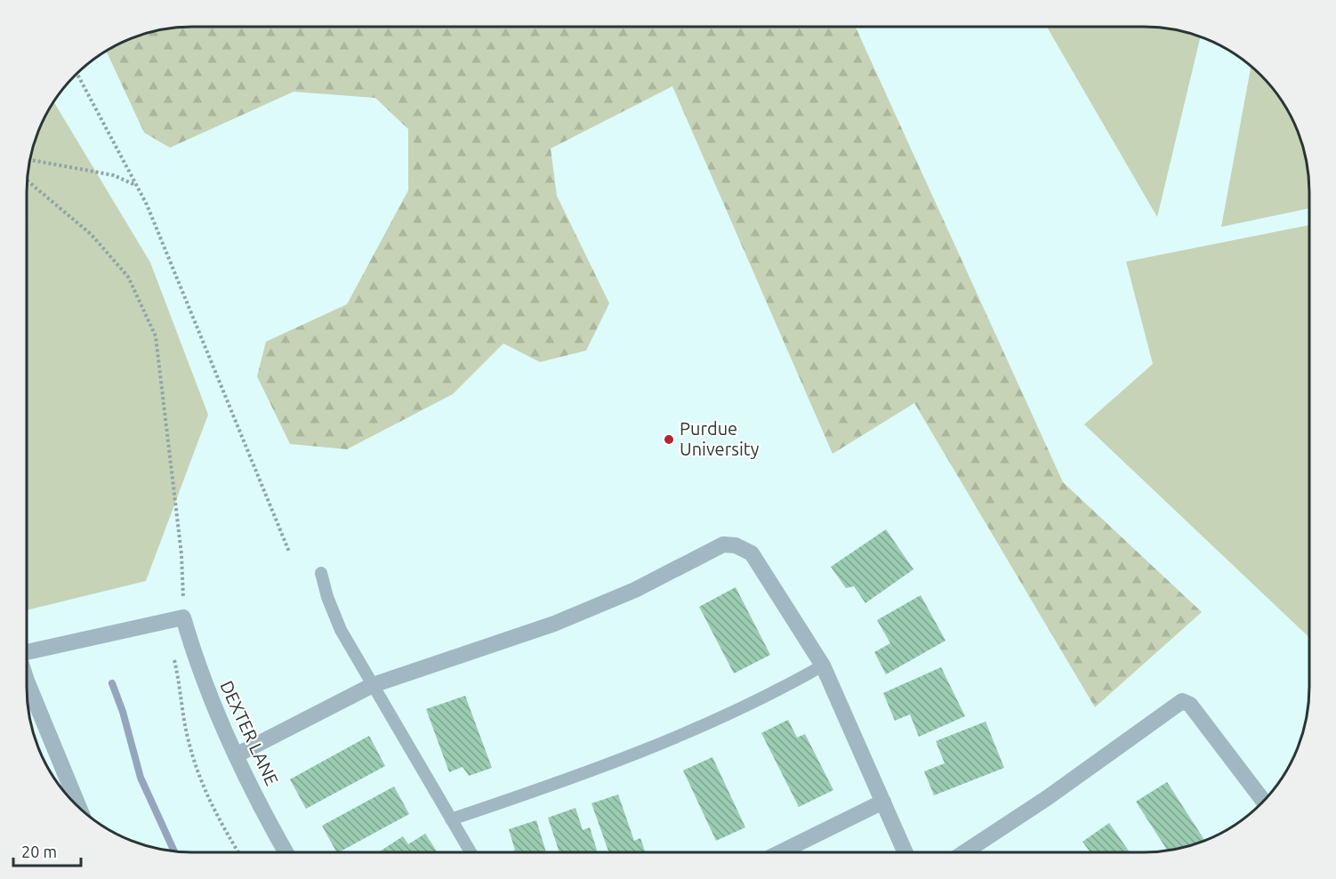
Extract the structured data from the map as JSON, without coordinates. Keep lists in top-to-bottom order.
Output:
{
  "streets": {
    "street": ["DEXTER LANE"]
  },
  "places": ["Purdue University"],
  "scale_bar": "20 m"
}
